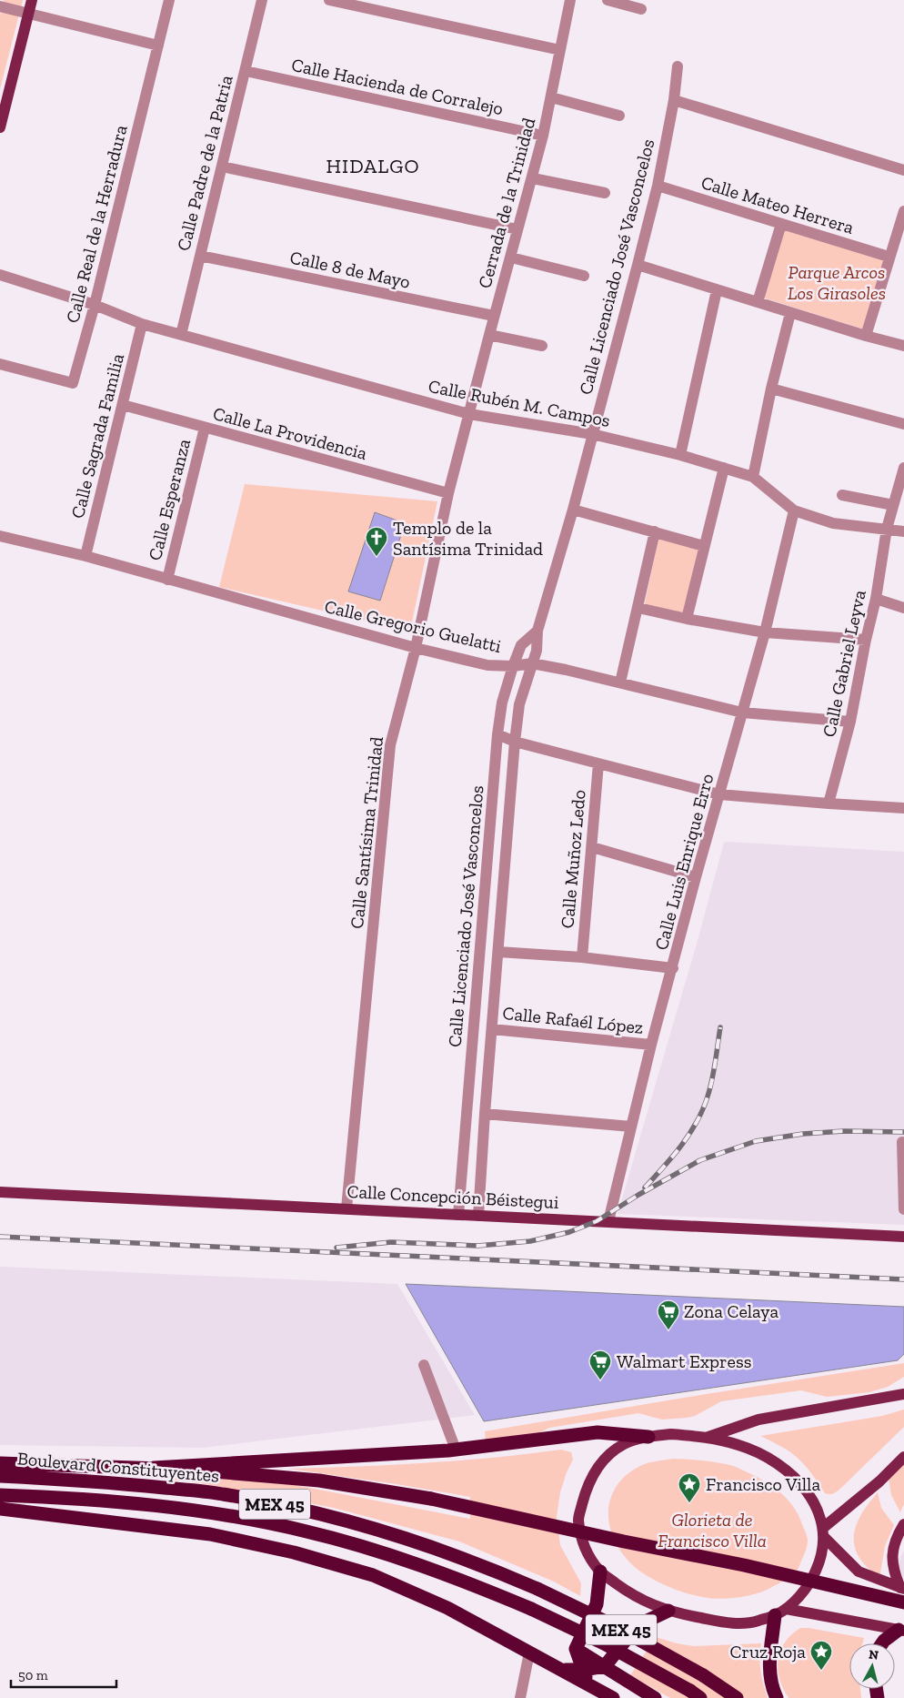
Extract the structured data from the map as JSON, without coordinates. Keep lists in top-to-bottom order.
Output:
{
  "streets": {
    "highway": ["Boulevard Constituyentes", "MEX 45"],
    "main road": ["Calle Concepción Béistegui"],
    "street": [
      "Calle Hacienda de Corralejo",
      "Calle Padre de la Patria",
      "Cerrada de la Trinidad",
      "Calle Mateo Herrera",
      "Calle Real de la Herradura",
      "Calle Licenciado José Vasconcelos",
      "Calle 8 de Mayo",
      "Calle Rubén M. Campos",
      "Calle La Providencia",
      "Calle Sagrada Familia",
      "Calle Esperanza",
      "Calle Gregorio Guelatti",
      "Calle Gabriel Leyva",
      "Calle Santísima Trinidad",
      "Calle Muñoz Ledo",
      "Calle Luis Enrique Erro",
      "Calle Rafaél López"
    ]
  },
  "crossings": [
    ["Calle Hacienda de Corralejo", "Calle Padre de la Patria"],
    ["Calle Hacienda de Corralejo", "Cerrada de la Trinidad"],
    ["Calle Padre de la Patria", "Calle 8 de Mayo"],
    ["Calle Padre de la Patria", "Calle Rubén M. Campos"],
    ["Cerrada de la Trinidad", "Calle 8 de Mayo"],
    ["Cerrada de la Trinidad", "Calle Rubén M. Campos"],
    ["Cerrada de la Trinidad", "Calle Santísima Trinidad"],
    ["Calle Mateo Herrera", "Calle Licenciado José Vasconcelos"],
    ["Calle Real de la Herradura", "Calle Rubén M. Campos"],
    ["Calle Licenciado José Vasconcelos", "Calle Rubén M. Campos"],
    ["Calle Licenciado José Vasconcelos", "Calle Gregorio Guelatti"],
    ["Calle Licenciado José Vasconcelos", "Calle Rafaél López"],
    ["Calle Licenciado José Vasconcelos", "Calle Concepción Béistegui"],
    ["Calle Rubén M. Campos", "Calle Sagrada Familia"],
    ["Calle Rubén M. Campos", "Calle Gabriel Leyva"],
    ["Calle Rubén M. Campos", "Calle Santísima Trinidad"],
    ["Calle Rubén M. Campos", "Calle Luis Enrique Erro"],
    ["Calle La Providencia", "Calle Sagrada Familia"],
    ["Calle La Providencia", "Calle Esperanza"],
    ["Calle La Providencia", "Calle Santísima Trinidad"],
    ["Calle Sagrada Familia", "Calle Gregorio Guelatti"],
    ["Calle Esperanza", "Calle Gregorio Guelatti"],
    ["Calle Gregorio Guelatti", "Calle Gabriel Leyva"],
    ["Calle Gregorio Guelatti", "Calle Santísima Trinidad"],
    ["Calle Gregorio Guelatti", "Calle Luis Enrique Erro"],
    ["Calle Santísima Trinidad", "Calle Concepción Béistegui"],
    ["Calle Luis Enrique Erro", "Calle Rafaél López"],
    ["Calle Luis Enrique Erro", "Calle Concepción Béistegui"]
  ],
  "districts": ["HIDALGO"],
  "parks": ["Parque Arcos Los Girasoles", "Glorieta de Francisco Villa"],
  "places": {
    "church": ["Templo de la Santísima Trinidad"],
    "supermarket": ["Zona Celaya", "Walmart Express"],
    "place": ["Francisco Villa", "Cruz Roja"]
  },
  "scale_bar": "50 m",
  "north": "top"
}
